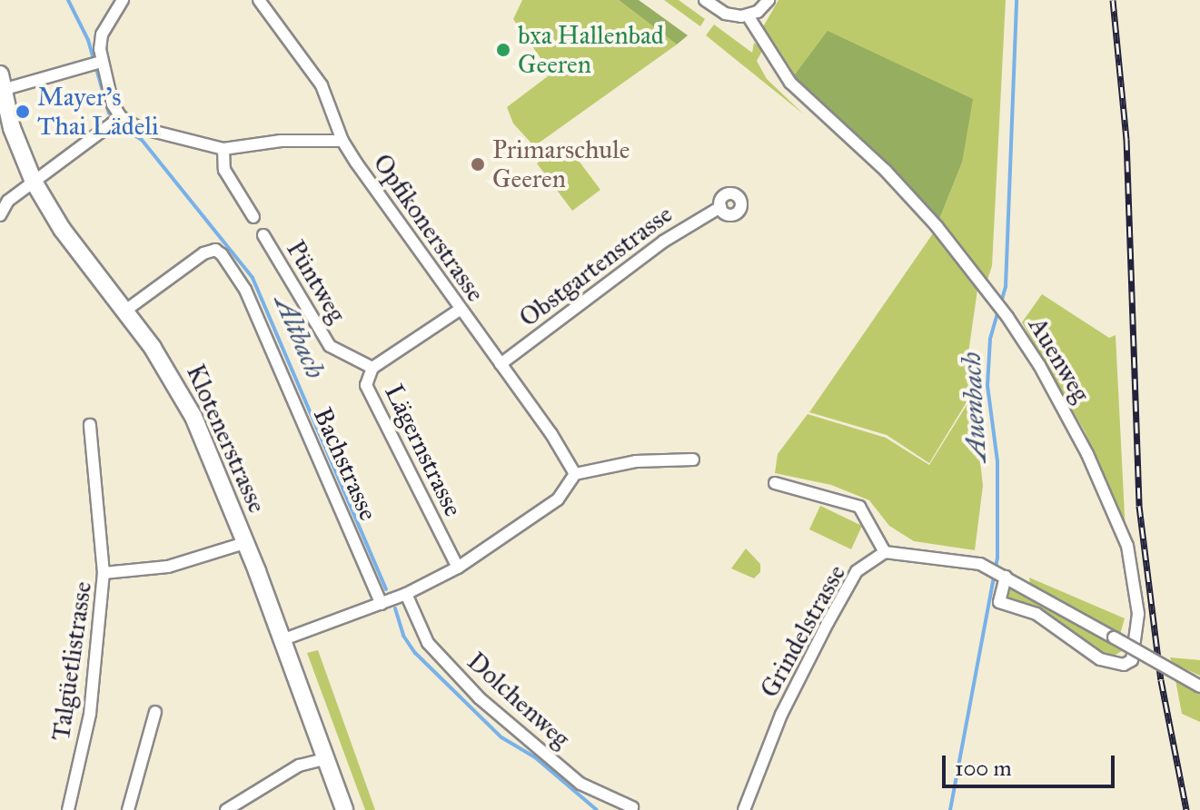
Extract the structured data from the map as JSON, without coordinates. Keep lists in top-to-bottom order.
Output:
{
  "streets": {
    "main road": ["Klotenerstrasse"],
    "street": [
      "Opfikonerstrasse",
      "Obstgartenstrasse",
      "Püntweg",
      "Auenweg",
      "Lägernstrasse",
      "Bachstrasse",
      "Grindelstrasse",
      "Talgüetlistrasse",
      "Dolchenweg"
    ]
  },
  "crossings": [
    ["Opfikonerstrasse", "Obstgartenstrasse"],
    ["Opfikonerstrasse", "Lägernstrasse"],
    ["Püntweg", "Lägernstrasse"],
    ["Klotenerstrasse", "Bachstrasse"],
    ["Klotenerstrasse", "Talgüetlistrasse"]
  ],
  "water": ["Altbach", "Auenbach"],
  "places": ["bxa Hallenbad Geeren", "Mayer's Thai Lädeli", "Primarschule Geeren"],
  "scale_bar": "100 m"
}
